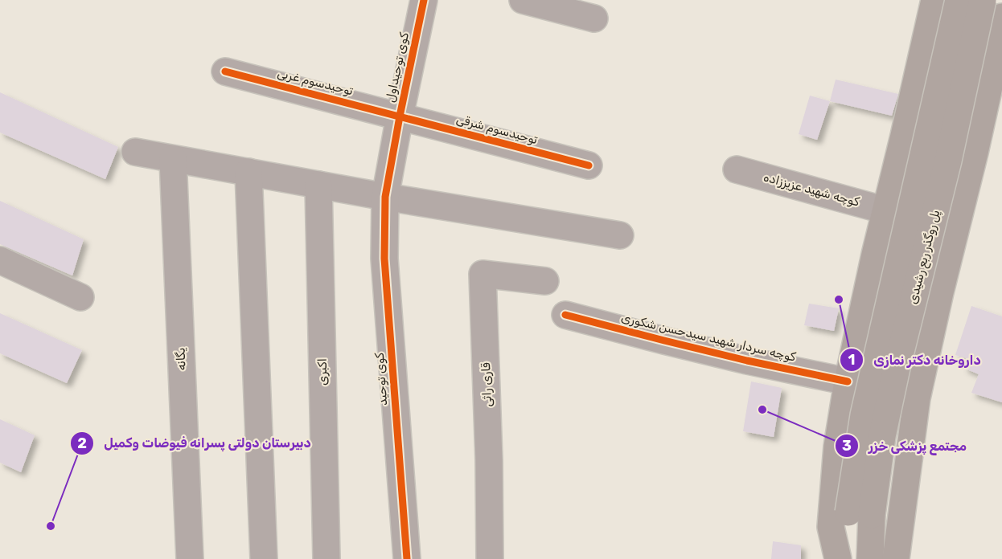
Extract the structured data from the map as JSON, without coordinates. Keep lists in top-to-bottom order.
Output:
{
  "streets": {
    "highway": ["پل روگذر ربع رشیدی"],
    "street": [
      "کوی توحیداول",
      "توحیدسوم غربی",
      "توحیدسوم شرقی",
      "کوچه شهید عزیززاده",
      "کوچه سردار شهید سیدحسن شکوری",
      "یگانه",
      "اکبری",
      "کوی توحید",
      "قاری راثی"
    ]
  },
  "crossings": [
    ["کوی توحیداول", "توحیدسوم غربی"],
    ["کوی توحیداول", "توحیدسوم شرقی"],
    ["کوی توحیداول", "کوی توحید"],
    ["توحیدسوم غربی", "توحیدسوم شرقی"]
  ],
  "places": ["داروخانه دکتر نمازی", "مجتمع پزشکی خزر", "دبیرستان دولتی پسرانه فیوضات وکمیل"]
}
